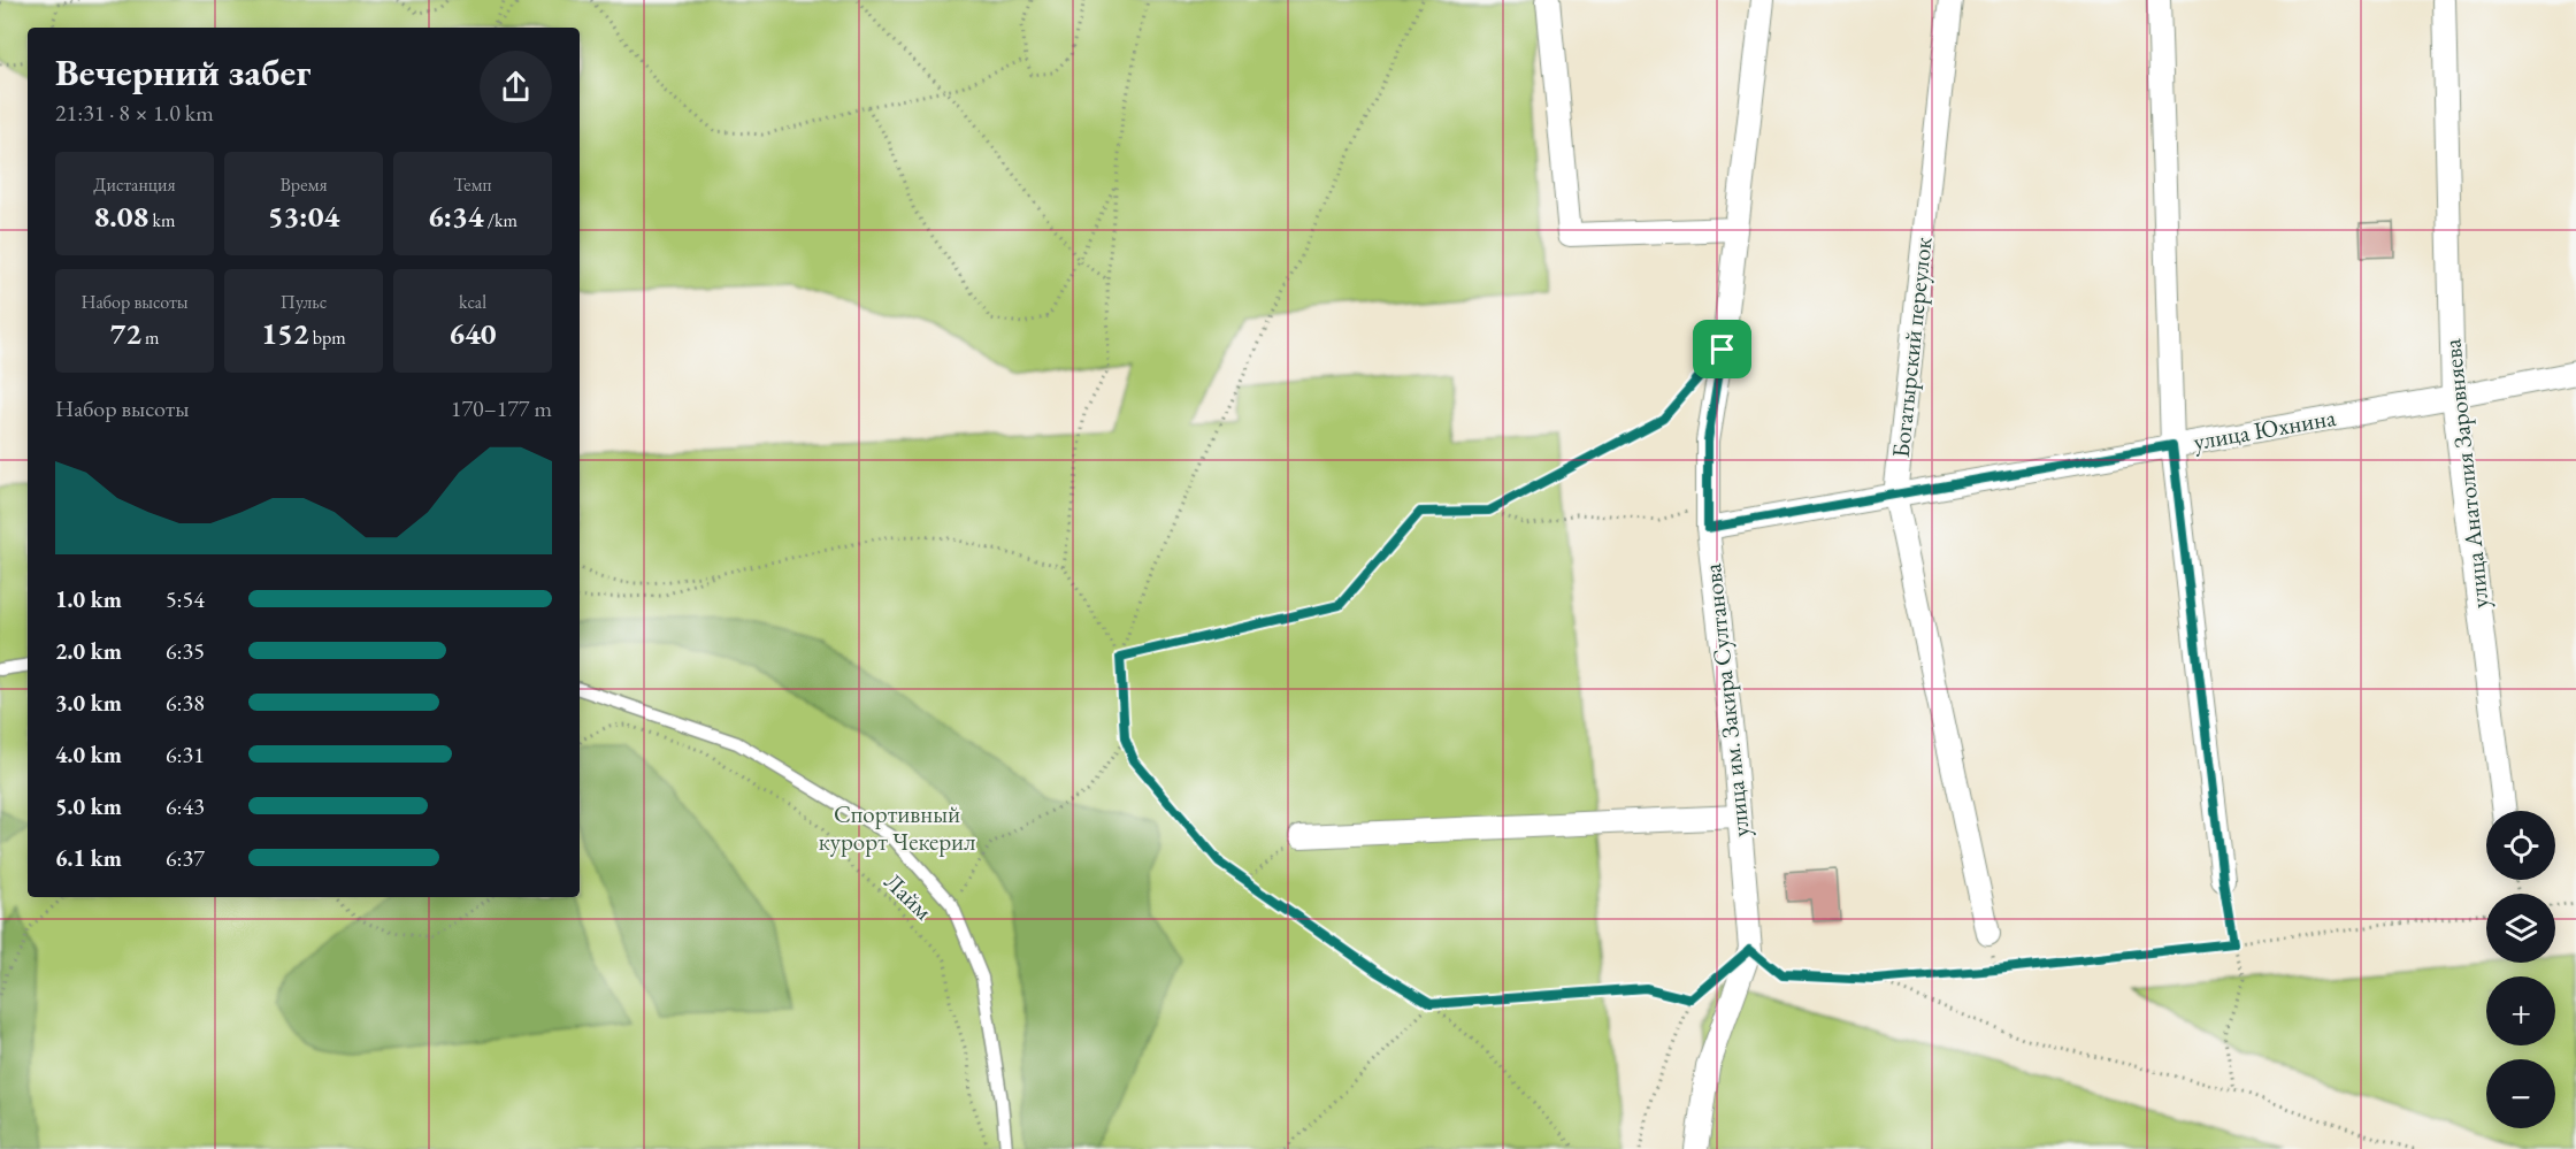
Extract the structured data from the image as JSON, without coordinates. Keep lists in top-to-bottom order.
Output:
{
  "streets": {
    "street": [
      "Богатырский переулок",
      "улица Юхнина",
      "улица Анатолия Заровняева",
      "улица им. Закира Султанова"
    ],
    "path": ["Лайм"]
  },
  "crossings": [
    ["Богатырский переулок", "улица Юхнина"],
    ["улица Юхнина", "улица Анатолия Заровняева"],
    ["улица Юхнина", "улица им. Закира Султанова"]
  ],
  "parks": ["Спортивный курорт Чекерил"],
  "page": {
    "heading": ["Вечерний забег", "21:31 · 8 × 1.0 km"],
    "stats": [
      ["Дистанция", "8.08 km"],
      ["Время", "53:04"],
      ["Темп", "6:34 /km"],
      ["Набор высоты", "72 m"],
      ["Пульс", "152 bpm"],
      ["kcal", "640"]
    ],
    "chart": ["Набор высоты", "170–177 m"],
    "list": [
      {
        "name": "1.0 km",
        "note": "5:54"
      },
      {
        "name": "2.0 km",
        "note": "6:35"
      },
      {
        "name": "3.0 km",
        "note": "6:38"
      },
      {
        "name": "4.0 km",
        "note": "6:31"
      },
      {
        "name": "5.0 km",
        "note": "6:43"
      },
      {
        "name": "6.1 km",
        "note": "6:37"
      }
    ],
    "map_buttons": ["+", "−"]
  }
}
